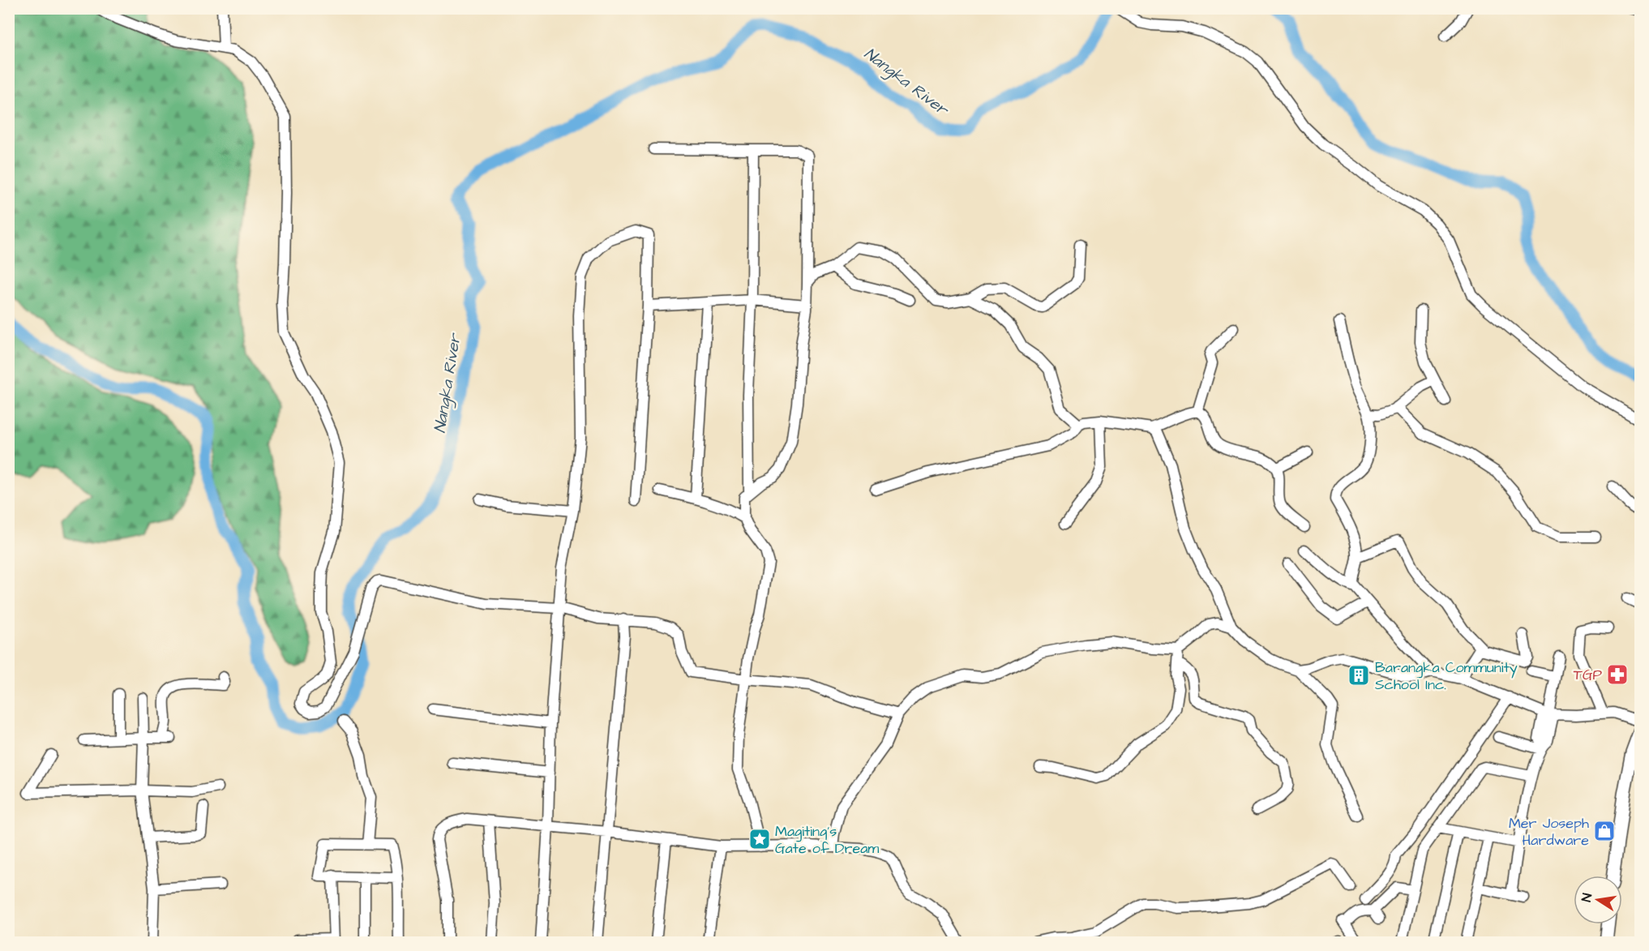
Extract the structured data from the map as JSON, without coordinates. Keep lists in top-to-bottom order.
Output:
{
  "water": ["Nangka River"],
  "places": {
    "pharmacy": ["TGP"],
    "building": ["Barangka Community School Inc."],
    "shop": ["Mer Joseph Hardware"],
    "place": ["Magiting's Gate of Dream"]
  },
  "north": "left"
}
